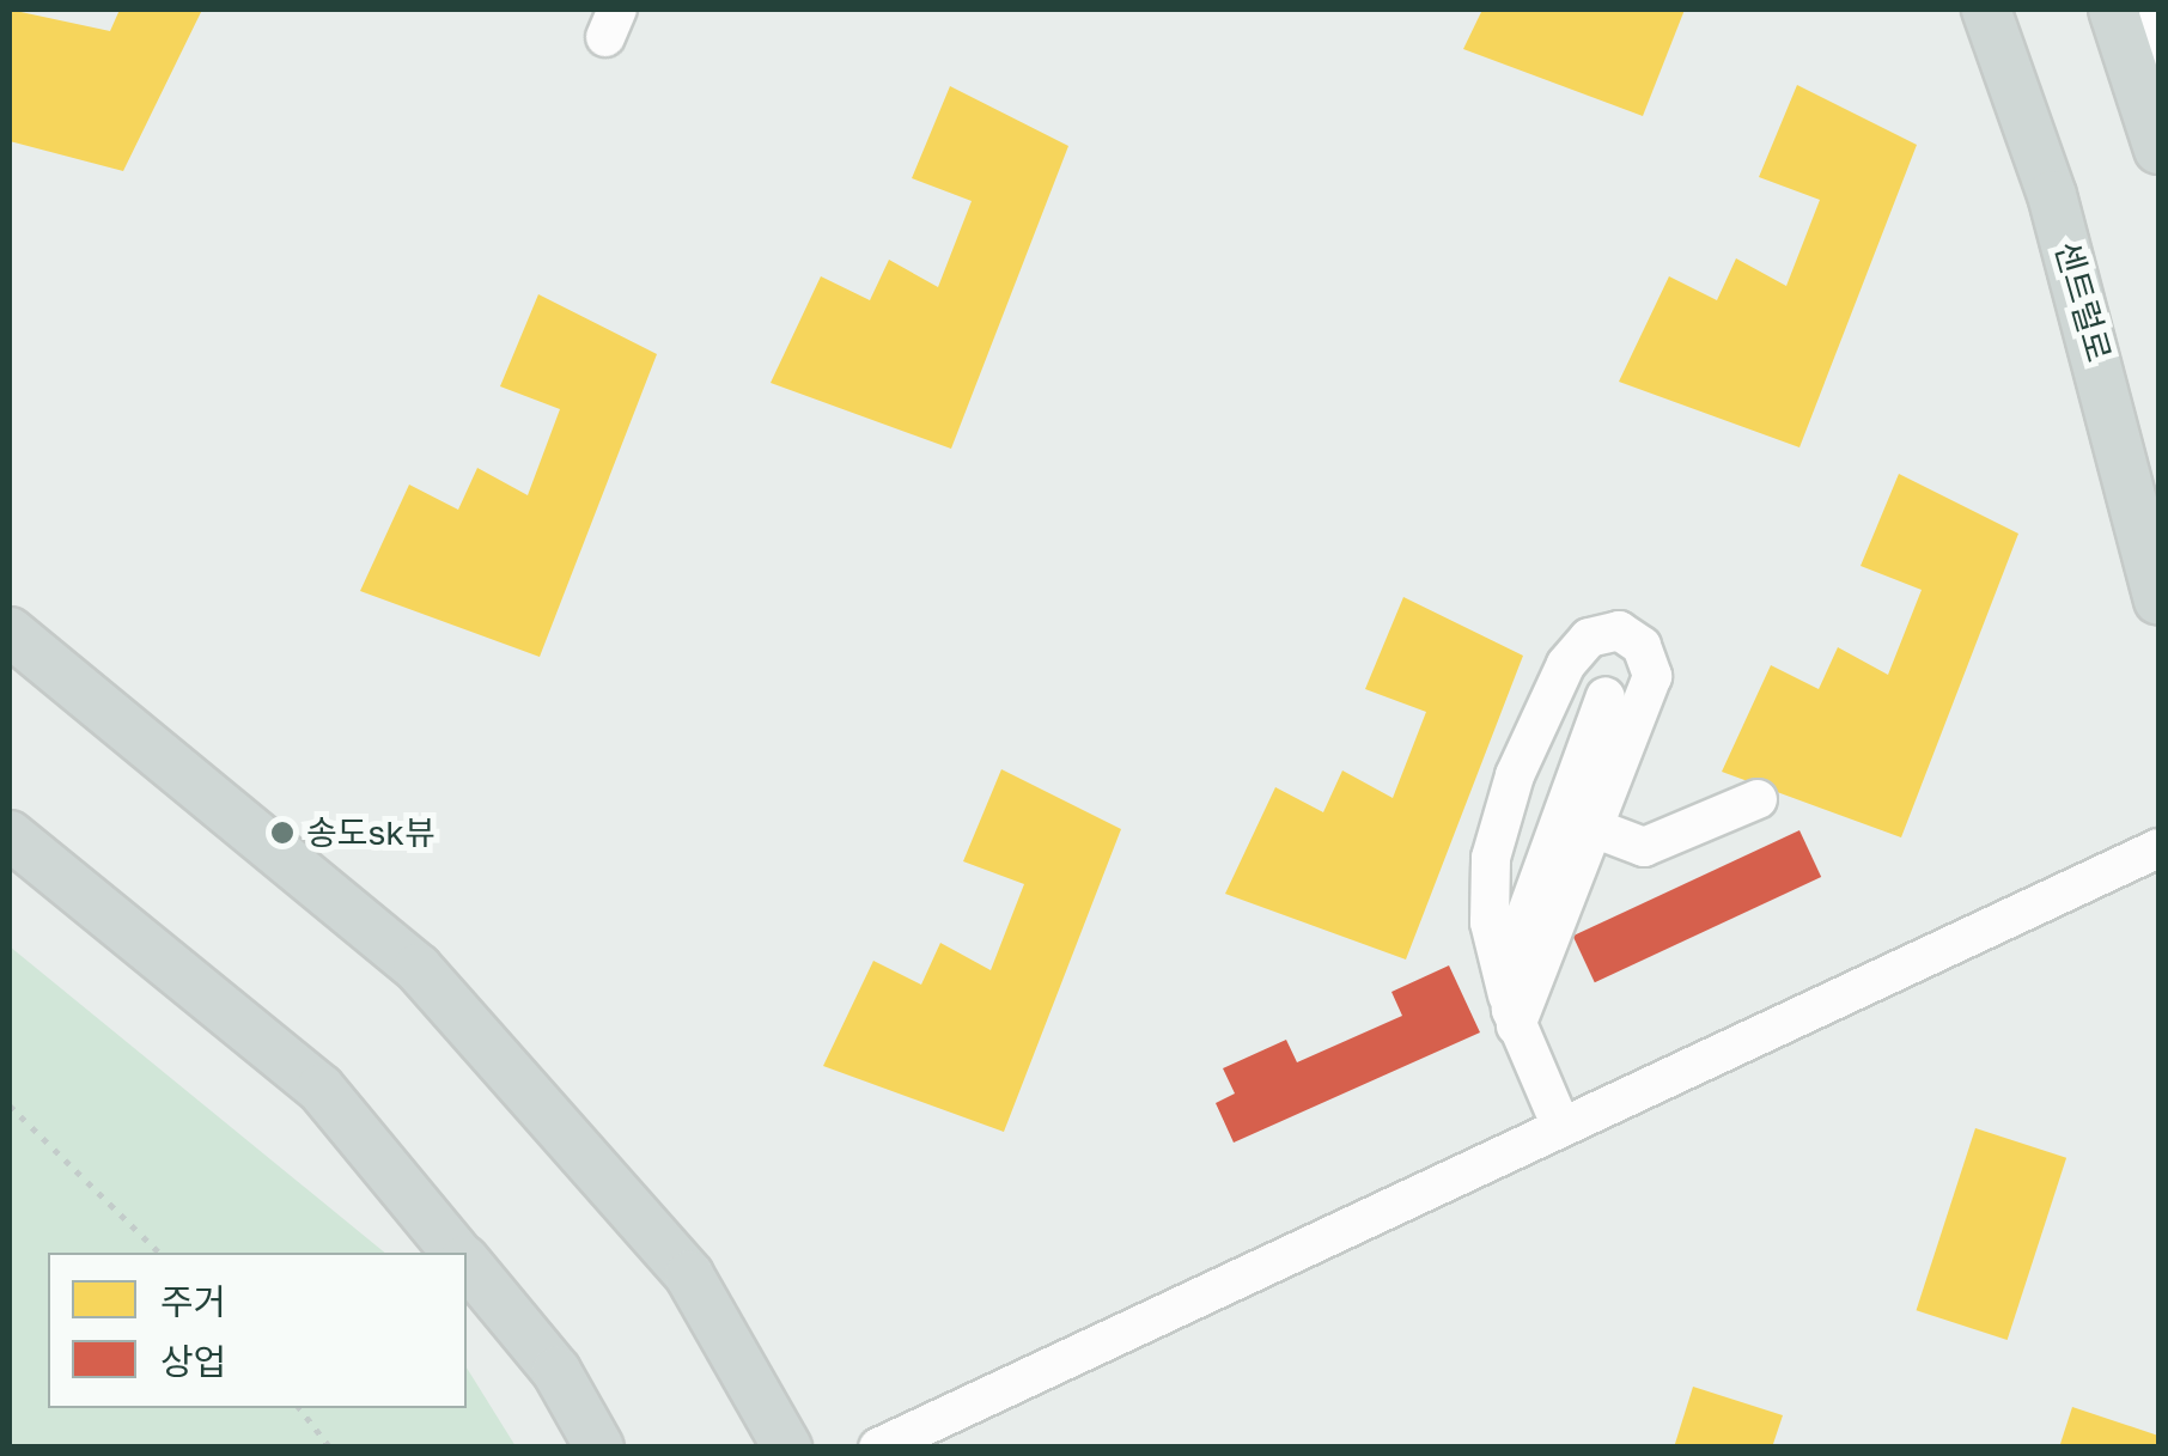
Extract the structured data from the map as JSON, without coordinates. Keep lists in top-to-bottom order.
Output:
{
  "streets": {
    "main road": ["센트럴로"]
  },
  "places": ["송도sk뷰"],
  "legend": ["주거", "상업"]
}
